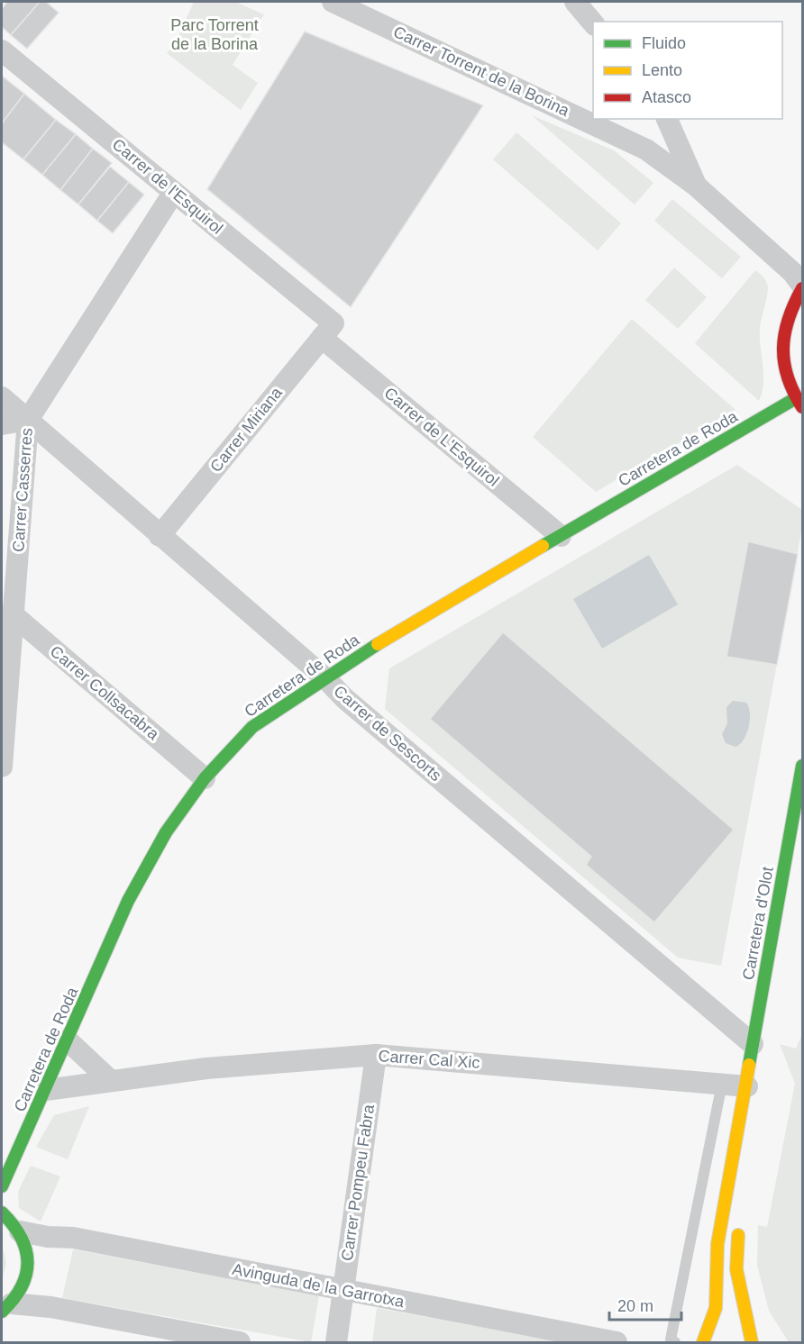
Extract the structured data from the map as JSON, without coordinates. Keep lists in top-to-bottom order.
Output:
{
  "streets": {
    "street": [
      "Carrer Torrent de la Borina",
      "Carrer de l'Esquirol",
      "Carrer Miriana",
      "Carrer de L'Esquirol",
      "Carretera de Roda",
      "Carrer Casserres",
      "Carrer Collsacabra",
      "Carrer de Sescorts",
      "Carretera d'Olot",
      "Carrer Cal Xic",
      "Carrer Pompeu Fabra",
      "Avinguda de la Garrotxa"
    ]
  },
  "crossings": [
    ["Carrer de l'Esquirol", "Carrer Miriana"],
    ["Carrer de l'Esquirol", "Carrer de L'Esquirol"],
    ["Carrer de l'Esquirol", "Carrer Casserres"],
    ["Carrer Miriana", "Carrer de L'Esquirol"],
    ["Carrer Miriana", "Carrer de Sescorts"],
    ["Carrer de L'Esquirol", "Carretera de Roda"],
    ["Carretera de Roda", "Carrer Collsacabra"],
    ["Carretera de Roda", "Carrer de Sescorts"],
    ["Carretera de Roda", "Carrer Cal Xic"],
    ["Carrer Casserres", "Carrer Collsacabra"],
    ["Carrer Casserres", "Carrer de Sescorts"],
    ["Carrer de Sescorts", "Carretera d'Olot"],
    ["Carretera d'Olot", "Carrer Cal Xic"],
    ["Carrer Cal Xic", "Carrer Pompeu Fabra"],
    ["Carrer Pompeu Fabra", "Avinguda de la Garrotxa"]
  ],
  "parks": ["Parc Torrent de la Borina"],
  "legend": ["Fluido", "Lento", "Atasco"],
  "scale_bar": "20 m"
}
